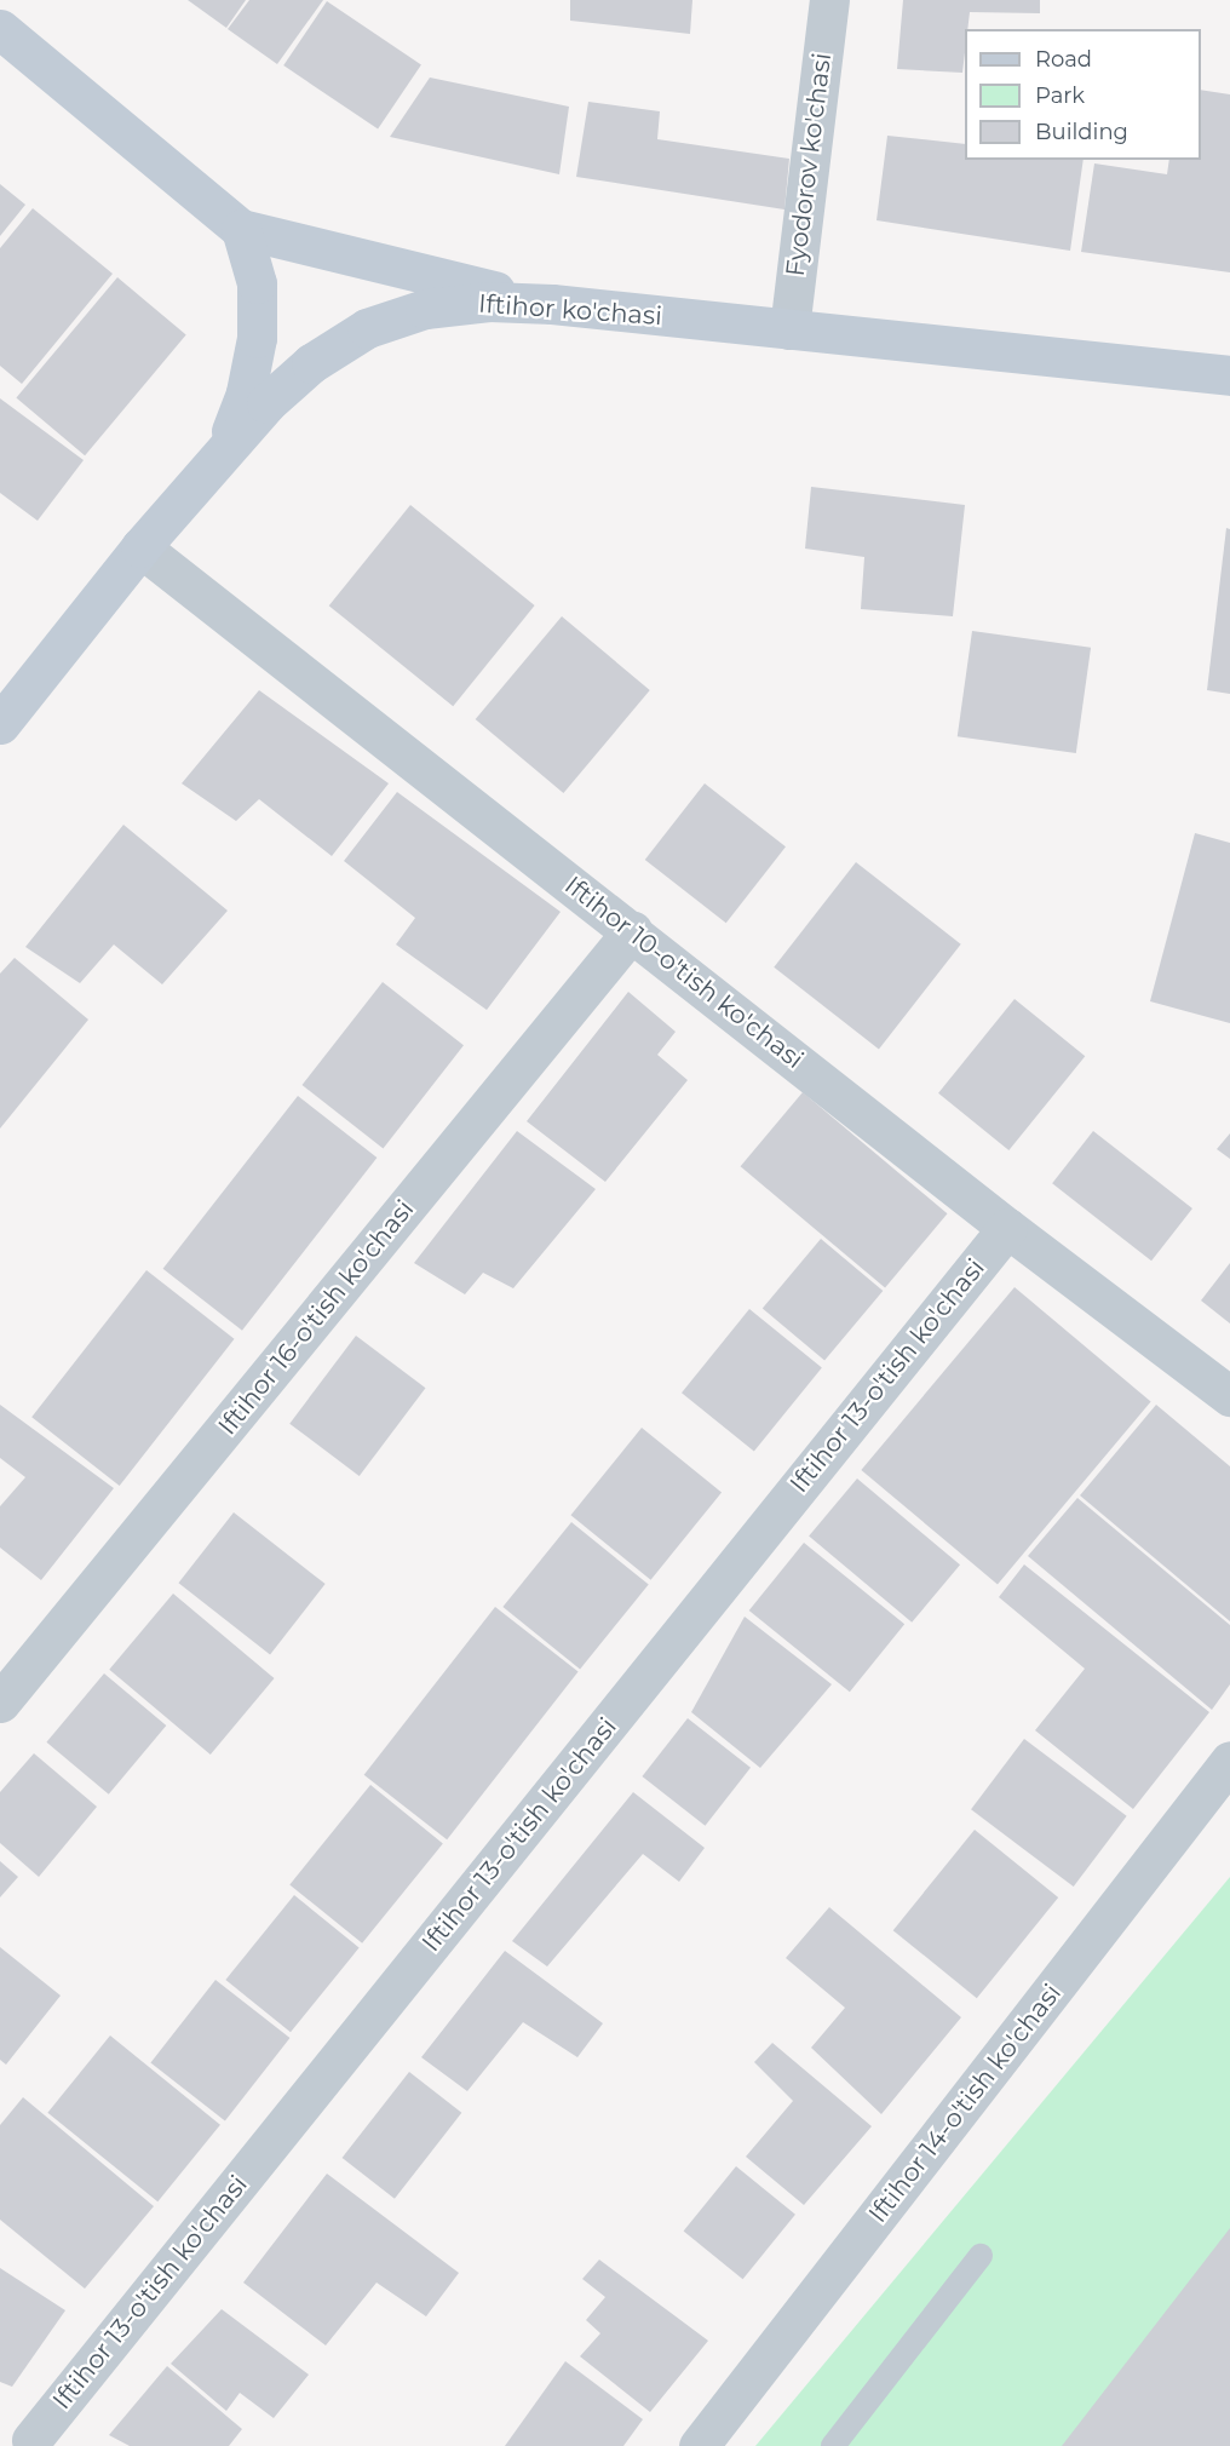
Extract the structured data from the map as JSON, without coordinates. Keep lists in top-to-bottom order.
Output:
{
  "streets": {
    "main road": ["Iftihor ko'chasi"],
    "street": [
      "Fyodorov ko'chasi",
      "Iftihor 10-o'tish ko'chasi",
      "Iftihor 16-o'tish ko'chasi",
      "Iftihor 13-o'tish ko'chasi",
      "Iftihor 14-o'tish ko'chasi"
    ]
  },
  "crossings": [
    ["Fyodorov ko'chasi", "Iftihor ko'chasi"],
    ["Iftihor ko'chasi", "Iftihor 10-o'tish ko'chasi"],
    ["Iftihor 10-o'tish ko'chasi", "Iftihor 16-o'tish ko'chasi"],
    ["Iftihor 10-o'tish ko'chasi", "Iftihor 13-o'tish ko'chasi"]
  ],
  "legend": ["Road", "Park", "Building"]
}
